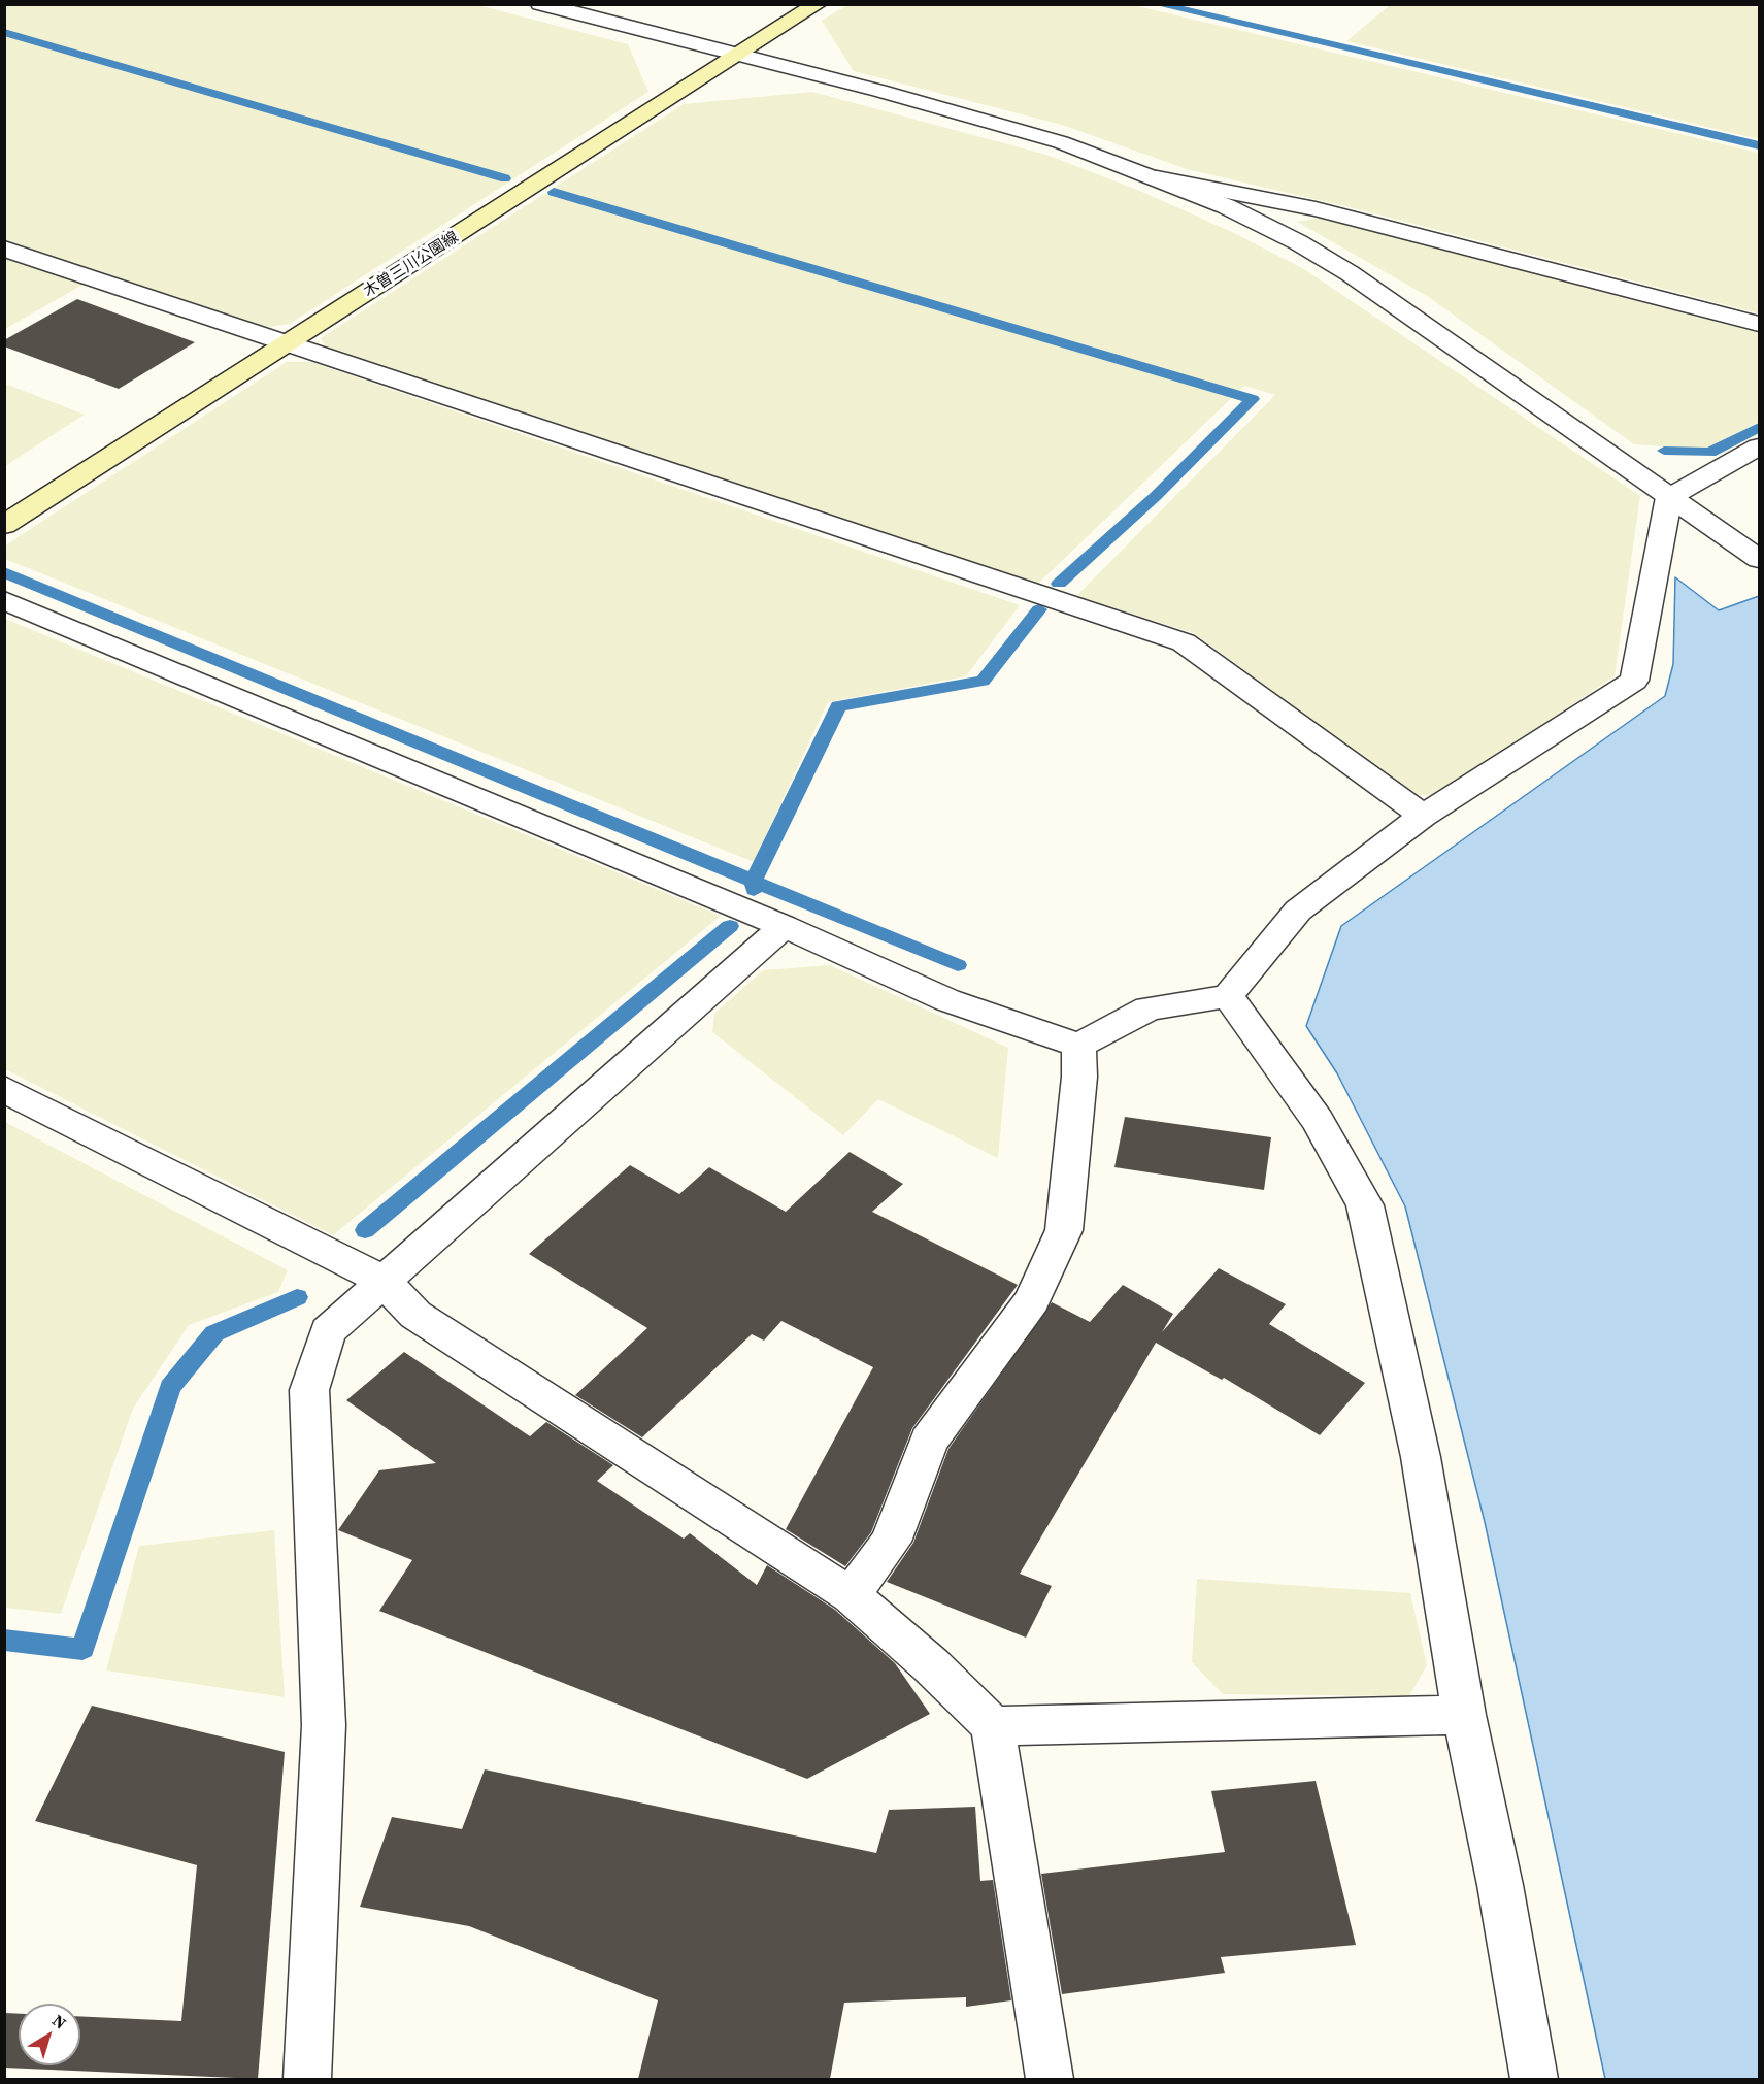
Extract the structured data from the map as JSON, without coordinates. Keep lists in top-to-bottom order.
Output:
{
  "streets": {
    "main road": ["木曽三川公園線"]
  },
  "north": "top right"
}
